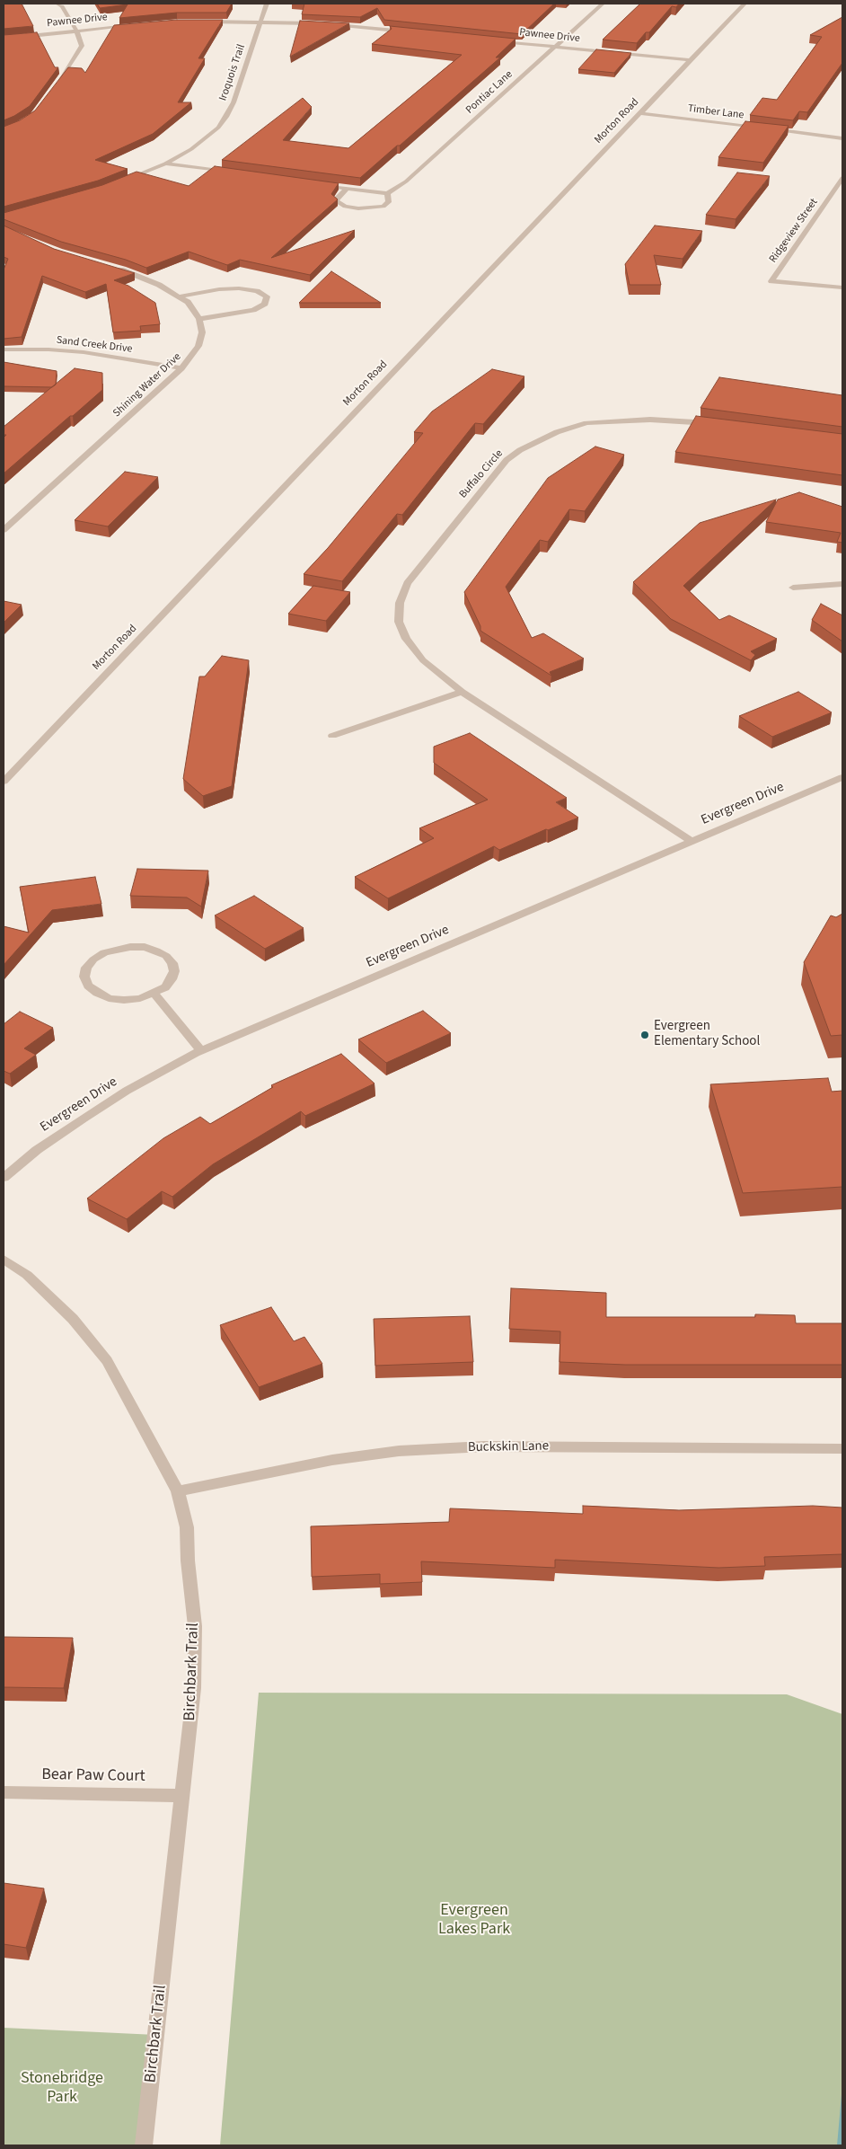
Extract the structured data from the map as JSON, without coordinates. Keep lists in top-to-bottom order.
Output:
{
  "streets": {
    "street": [
      "Pawnee Drive",
      "Iroquois Trail",
      "Pontiac Lane",
      "Timber Lane",
      "Morton Road",
      "Ridgeview Street",
      "Sand Creek Drive",
      "Shining Water Drive",
      "Buffalo Circle",
      "Evergreen Drive",
      "Buckskin Lane",
      "Birchbark Trail",
      "Bear Paw Court"
    ]
  },
  "crossings": [
    ["Pawnee Drive", "Pontiac Lane"],
    ["Pawnee Drive", "Morton Road"],
    ["Timber Lane", "Morton Road"],
    ["Sand Creek Drive", "Shining Water Drive"],
    ["Buffalo Circle", "Evergreen Drive"],
    ["Buckskin Lane", "Birchbark Trail"],
    ["Birchbark Trail", "Bear Paw Court"]
  ],
  "parks": ["Evergreen Lakes Park", "Stonebridge Park"],
  "places": ["Evergreen Elementary School"]
}
